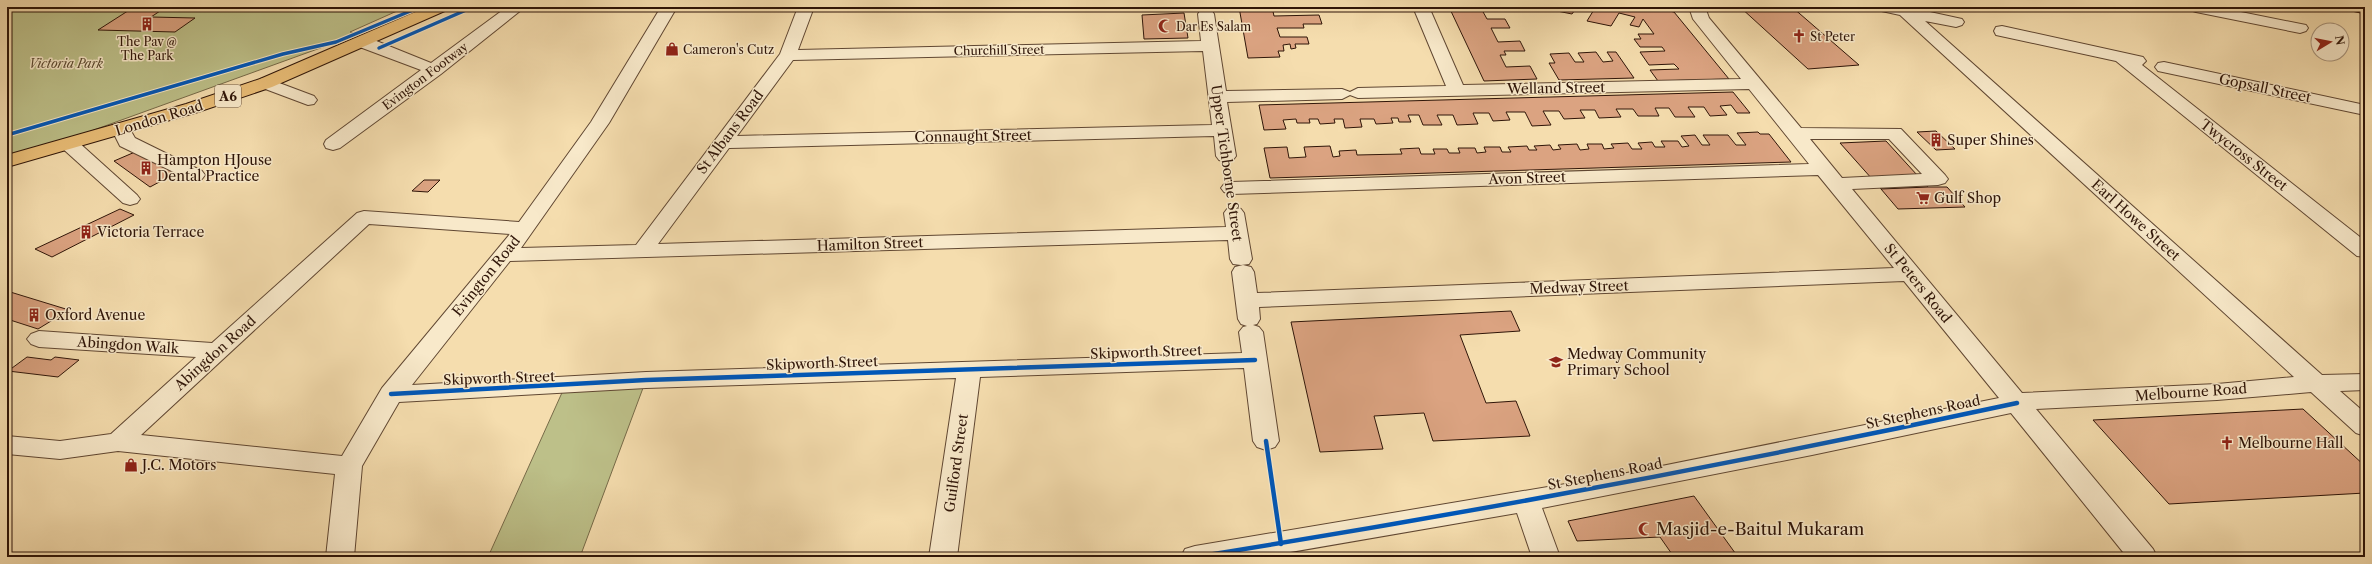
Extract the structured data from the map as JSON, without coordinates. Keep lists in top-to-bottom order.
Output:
{
  "streets": {
    "main road": ["A6", "London Road"],
    "street": [
      "Churchill Street",
      "Evington Footway",
      "Welland Street",
      "Gopsall Street",
      "St Albans Road",
      "Connaught Street",
      "Twycross Street",
      "Upper Tichborne Street",
      "Avon Street",
      "Earl Howe Street",
      "Hamilton Street",
      "Evington Road",
      "St Peters Road",
      "Medway Street",
      "Abingdon Walk",
      "Skipworth Street",
      "Abingdon Road",
      "Melbourne Road",
      "St Stephens Road",
      "Guilford Street"
    ]
  },
  "crossings": [
    ["Churchill Street", "St Albans Road"],
    ["Churchill Street", "Upper Tichborne Street"],
    ["Welland Street", "Upper Tichborne Street"],
    ["Welland Street", "St Peters Road"],
    ["St Albans Road", "Connaught Street"],
    ["St Albans Road", "Hamilton Street"],
    ["Connaught Street", "Upper Tichborne Street"],
    ["Upper Tichborne Street", "Avon Street"],
    ["Upper Tichborne Street", "Hamilton Street"],
    ["Upper Tichborne Street", "Medway Street"],
    ["Avon Street", "St Peters Road"],
    ["Earl Howe Street", "Melbourne Road"],
    ["Hamilton Street", "Evington Road"],
    ["Evington Road", "Skipworth Street"],
    ["Evington Road", "Abingdon Road"],
    ["St Peters Road", "Medway Street"],
    ["St Peters Road", "Melbourne Road"],
    ["St Peters Road", "St Stephens Road"],
    ["Abingdon Walk", "Abingdon Road"],
    ["Skipworth Street", "Guilford Street"],
    ["Melbourne Road", "St Stephens Road"]
  ],
  "parks": ["Victoria Park"],
  "places": {
    "building": [
      "The Pav @ The Park",
      "Super Shines",
      "Hampton HJouse Dental Practice",
      "Victoria Terrace",
      "Oxford Avenue"
    ],
    "mosque": ["Dar Es Salam", "Masjid-e-Baitul Mukaram"],
    "church": ["St Peter", "Melbourne Hall"],
    "shop": ["Cameron's Cutz", "J.C. Motors"],
    "supermarket": ["Gulf Shop"],
    "school or university": ["Medway Community Primary School"]
  },
  "north": "right"
}
